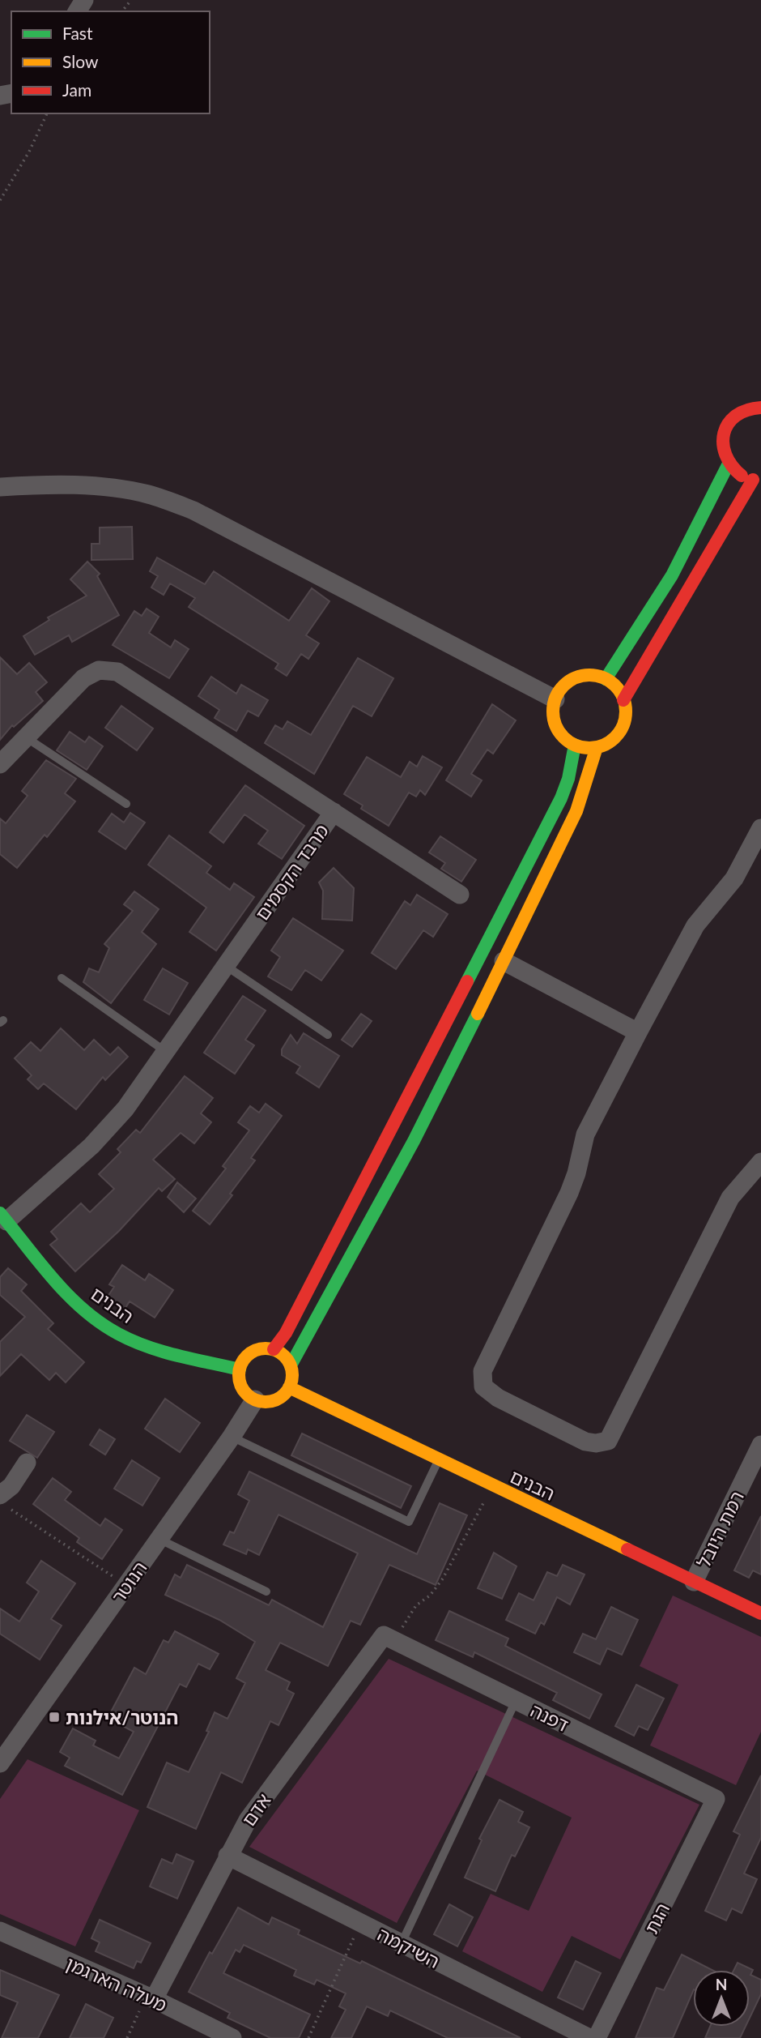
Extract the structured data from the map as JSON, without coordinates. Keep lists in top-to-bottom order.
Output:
{
  "streets": {
    "street": [
      "מרבד הקסמים",
      "הבנים",
      "רמת היובל",
      "הנוטר",
      "דפנה",
      "אדם",
      "הגת",
      "השיקמה",
      "מעלה הארגמן"
    ]
  },
  "crossings": [
    ["מרבד הקסמים", "הבנים"],
    ["הבנים", "רמת היובל"],
    ["הבנים", "הנוטר"],
    ["דפנה", "אדם"],
    ["דפנה", "הגת"],
    ["אדם", "השיקמה"],
    ["אדם", "מעלה הארגמן"]
  ],
  "places": {
    "transit": ["הנוטר/אילנות"]
  },
  "legend": ["Fast", "Slow", "Jam"],
  "north": "top"
}
